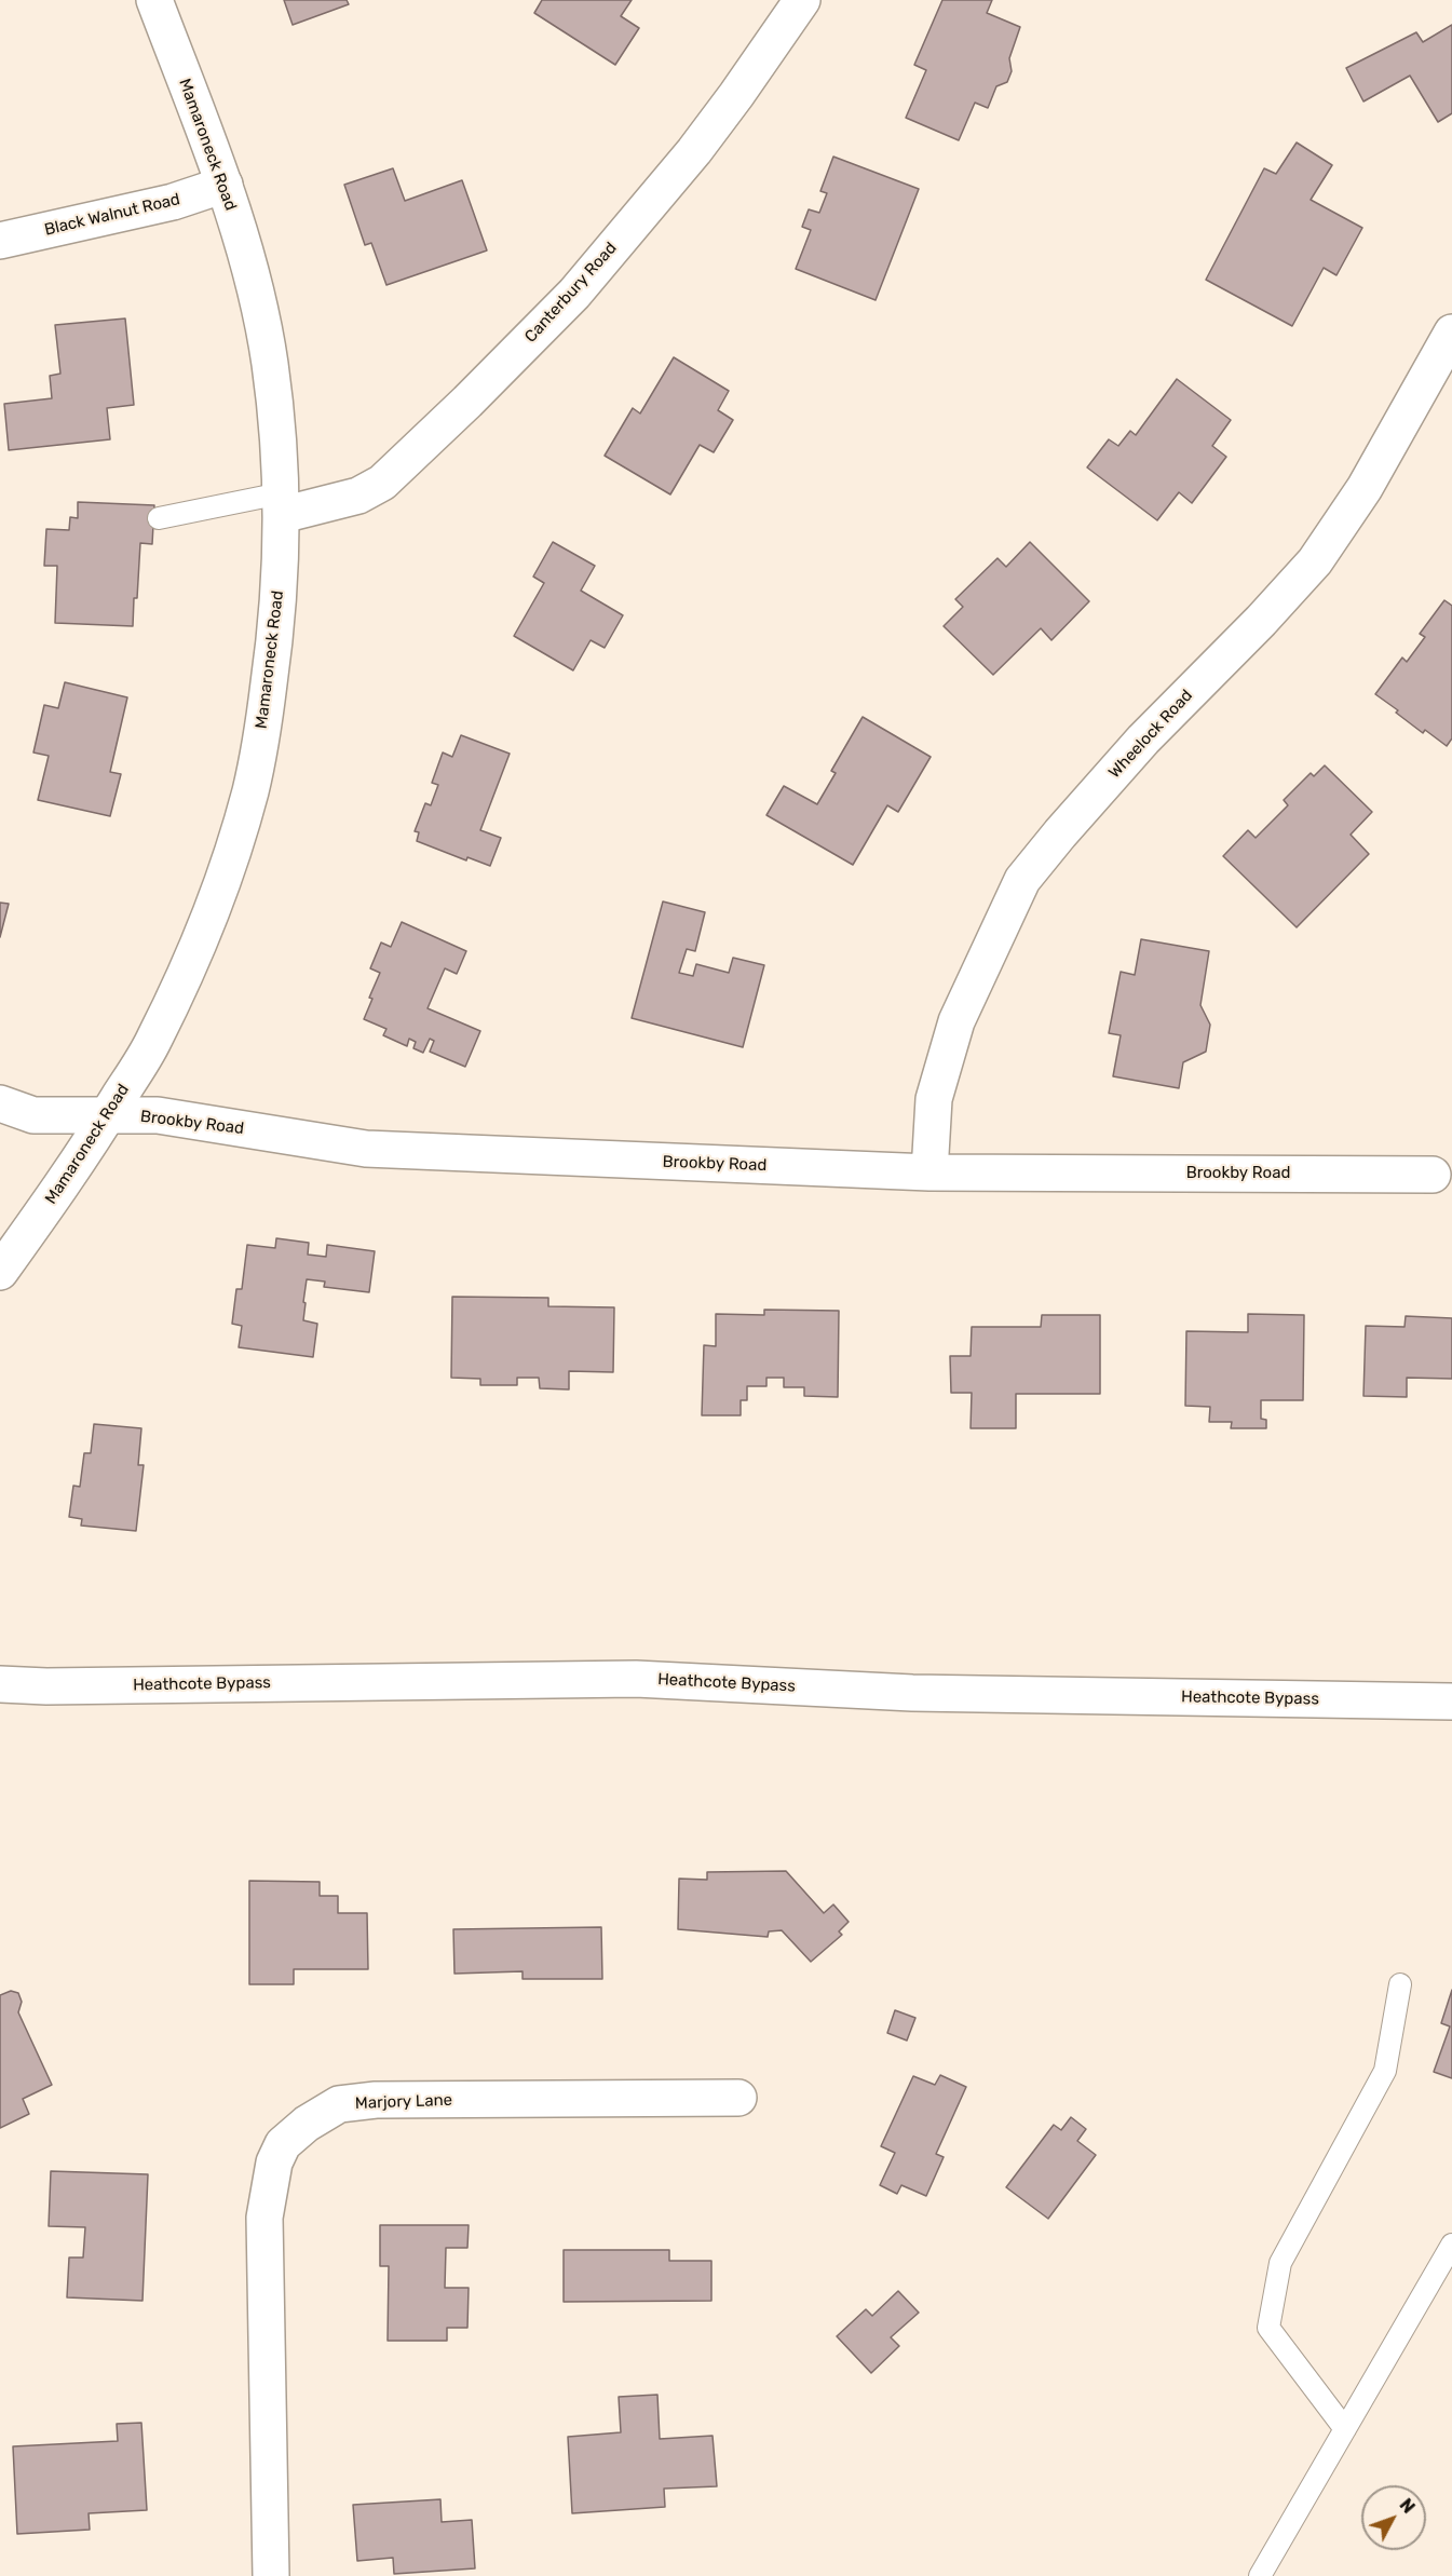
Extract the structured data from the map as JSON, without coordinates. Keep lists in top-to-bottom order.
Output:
{
  "streets": {
    "street": [
      "Mamaroneck Road",
      "Black Walnut Road",
      "Canterbury Road",
      "Wheelock Road",
      "Brookby Road",
      "Heathcote Bypass",
      "Marjory Lane"
    ]
  },
  "crossings": [
    ["Mamaroneck Road", "Black Walnut Road"],
    ["Mamaroneck Road", "Canterbury Road"],
    ["Mamaroneck Road", "Brookby Road"],
    ["Wheelock Road", "Brookby Road"]
  ],
  "north": "top right"
}
